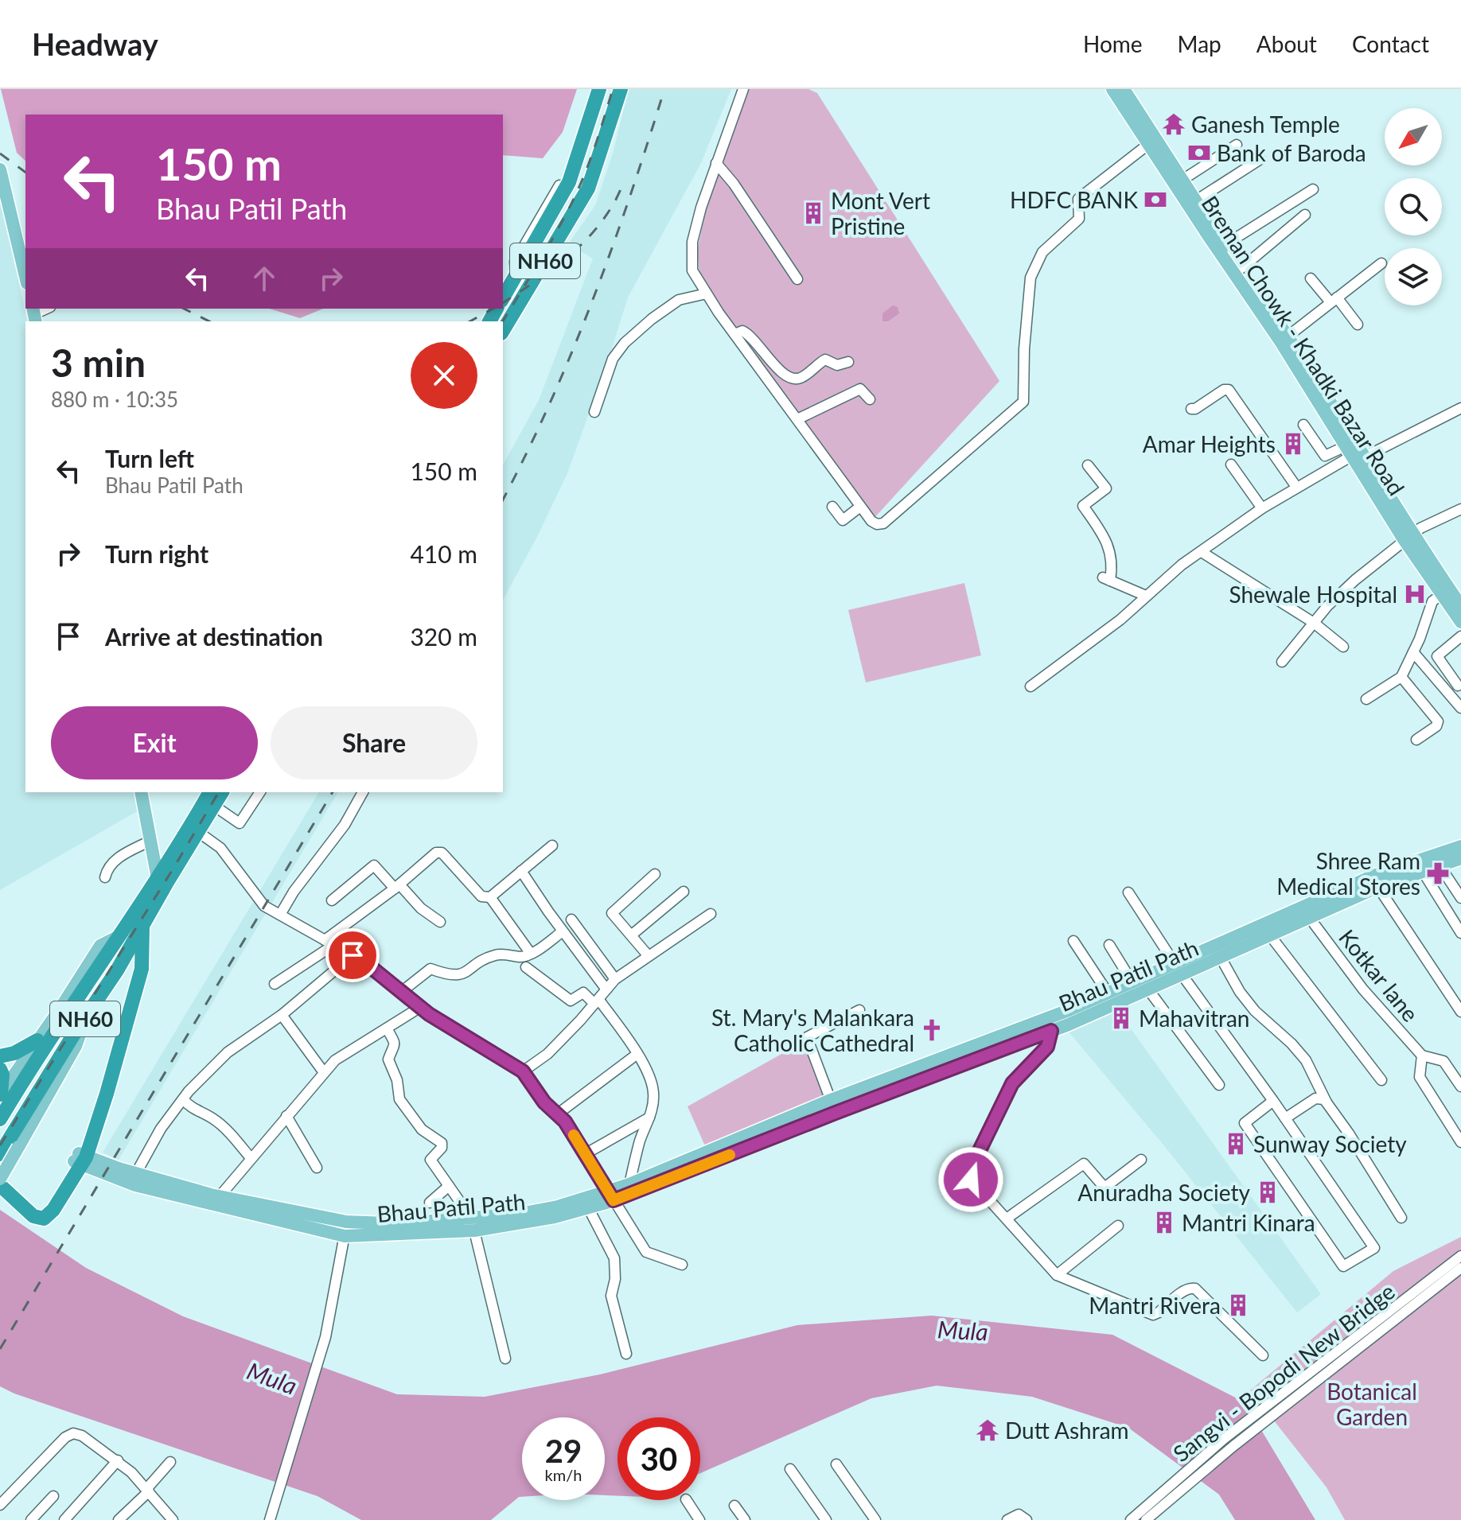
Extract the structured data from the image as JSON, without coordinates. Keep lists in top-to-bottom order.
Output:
{
  "streets": {
    "highway": ["NH60"],
    "main road": ["Breman Chowk - Khadki Bazar Road", "Bhau Patil Path"],
    "street": ["Kotkar lane", "Sangvi - Bopodi New Bridge"]
  },
  "crossings": [
    ["Bhau Patil Path", "Kotkar lane"]
  ],
  "water": ["Mula"],
  "parks": ["Botanical Garden"],
  "places": {
    "temple": ["Ganesh Temple", "Dutt Ashram"],
    "bank": ["Bank of Baroda", "HDFC BANK"],
    "building": [
      "Mont Vert Pristine",
      "Amar Heights",
      "Mahavitran",
      "Sunway Society",
      "Anuradha Society",
      "Mantri Kinara",
      "Mantri Rivera"
    ],
    "hospital": ["Shewale Hospital"],
    "pharmacy": ["Shree Ram Medical Stores"],
    "church": ["St. Mary's Malankara Catholic Cathedral"]
  },
  "north": "bottom left",
  "page": {
    "header": "Headway",
    "nav": [
      "Home",
      "Map",
      "About",
      "Contact"
    ],
    "turn": ["150 m", "Bhau Patil Path"],
    "heading": ["3 min", "880 m · 10:35"],
    "list": [
      {
        "name": "Turn left",
        "note": "Bhau Patil Path",
        "value": "150 m"
      },
      {
        "name": "Turn right",
        "value": "410 m"
      },
      {
        "name": "Arrive at destination",
        "value": "320 m"
      }
    ],
    "buttons": ["Exit", "Share"],
    "speed": "29 km/h",
    "limit": "30"
  }
}
